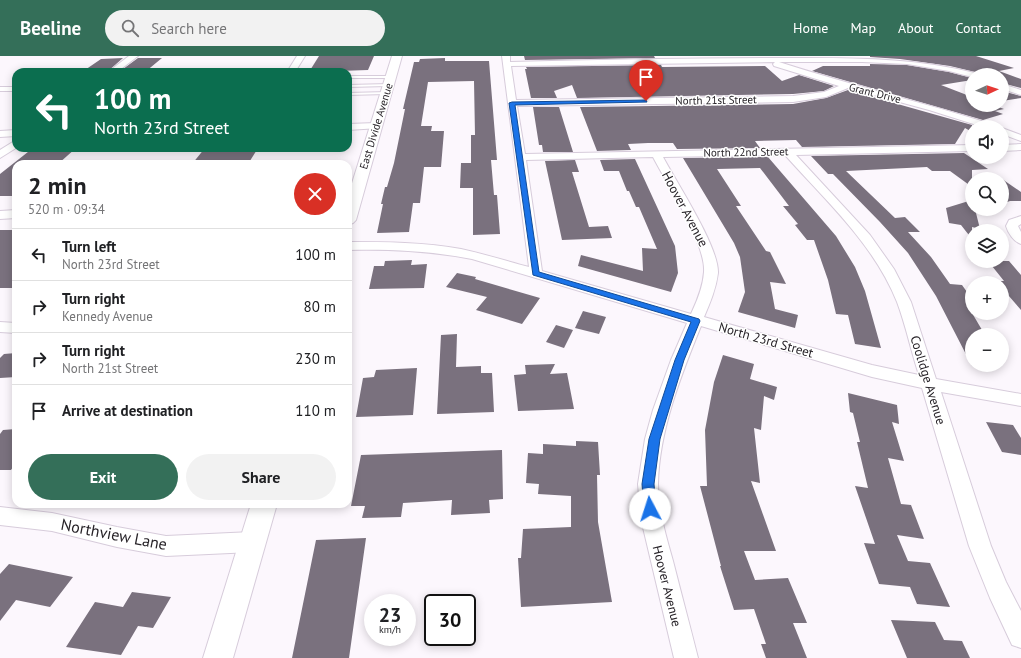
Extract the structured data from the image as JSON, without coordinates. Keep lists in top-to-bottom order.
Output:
{
  "streets": {
    "street": [
      "Grant Drive",
      "North 21st Street",
      "East Divide Avenue",
      "North 22nd Street",
      "Hoover Avenue",
      "North 23rd Street",
      "Coolidge Avenue",
      "Northview Lane"
    ]
  },
  "crossings": [
    ["Grant Drive", "North 21st Street"],
    ["North 22nd Street", "Hoover Avenue"],
    ["North 22nd Street", "Coolidge Avenue"],
    ["Hoover Avenue", "North 23rd Street"],
    ["North 23rd Street", "Coolidge Avenue"]
  ],
  "north": "right",
  "page": {
    "header": "Beeline",
    "search": "Search here",
    "nav": [
      "Home",
      "Map",
      "About",
      "Contact"
    ],
    "map_buttons": ["+", "−"],
    "turn": ["100 m", "North 23rd Street"],
    "heading": ["2 min", "520 m · 09:34"],
    "list": [
      {
        "name": "Turn left",
        "note": "North 23rd Street",
        "value": "100 m"
      },
      {
        "name": "Turn right",
        "note": "Kennedy Avenue",
        "value": "80 m"
      },
      {
        "name": "Turn right",
        "note": "North 21st Street",
        "value": "230 m"
      },
      {
        "name": "Arrive at destination",
        "value": "110 m"
      }
    ],
    "buttons": ["Exit", "Share"],
    "speed": "23 km/h",
    "limit": "30"
  }
}
